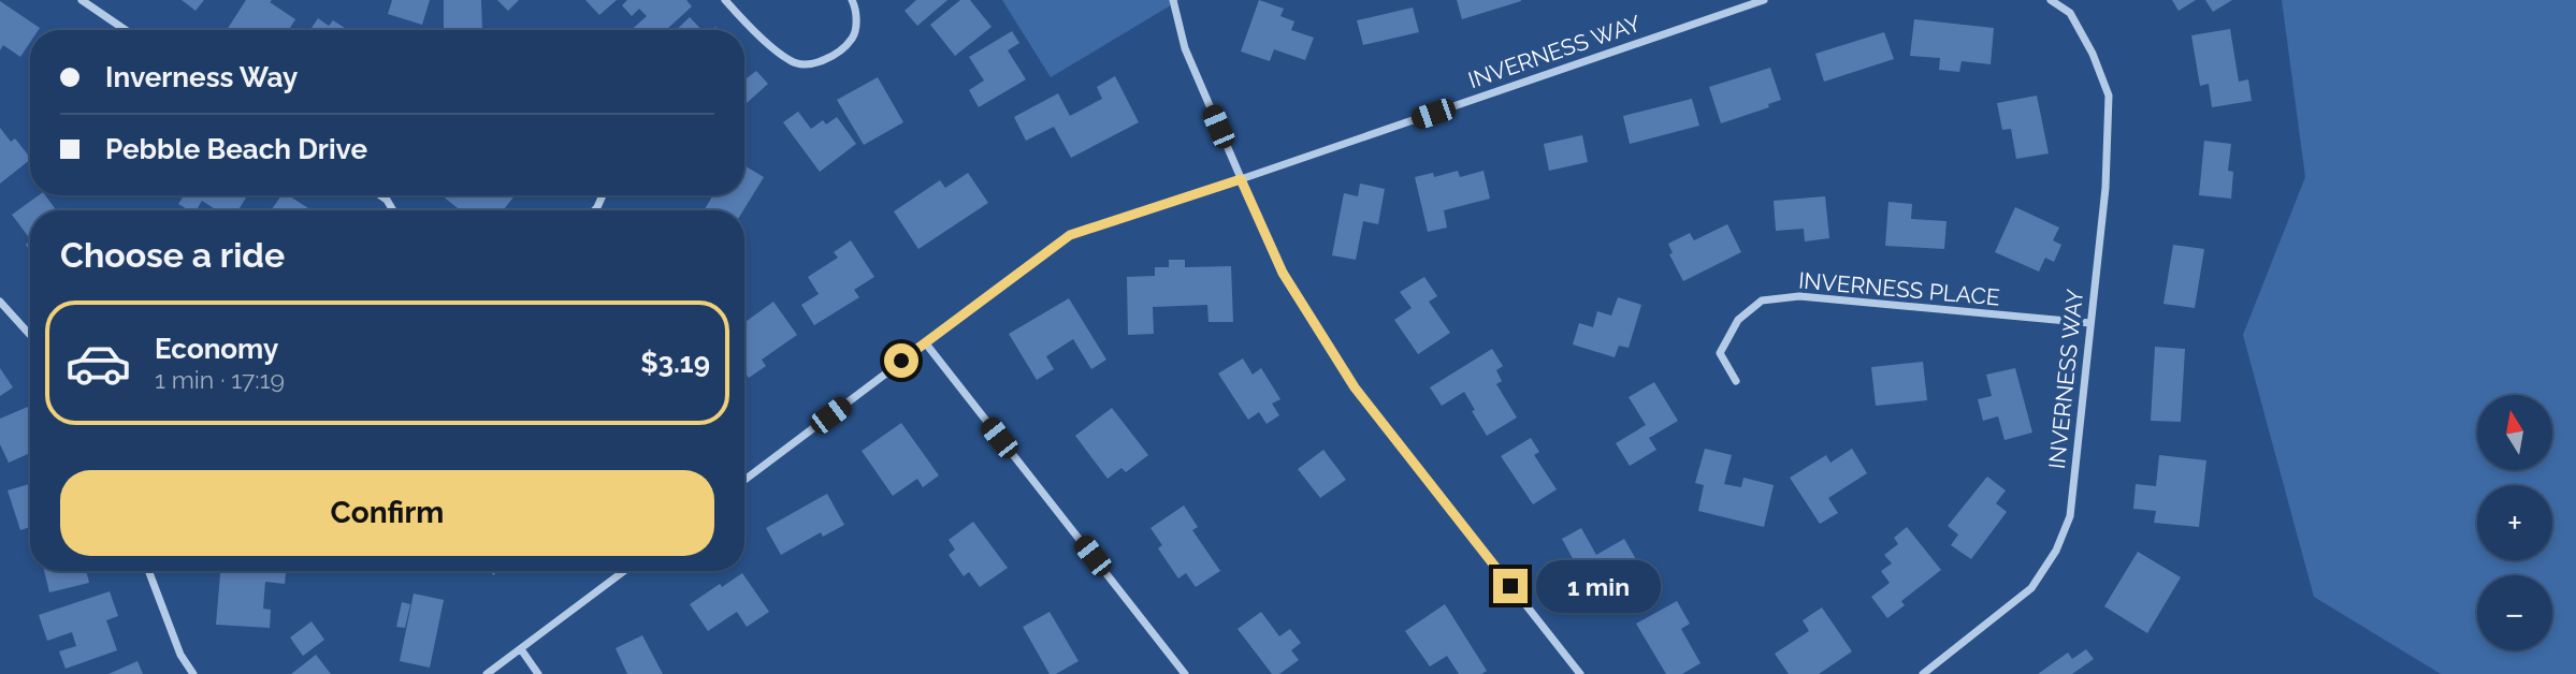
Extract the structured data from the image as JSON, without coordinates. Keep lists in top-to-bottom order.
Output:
{
  "streets": {
    "street": ["INVERNESS WAY", "INVERNESS PLACE"]
  },
  "crossings": [
    ["INVERNESS WAY", "INVERNESS PLACE"]
  ],
  "north": "top",
  "page": {
    "banner": ["Inverness Way", "Pebble Beach Drive"],
    "heading": "Choose a ride",
    "list": [
      {
        "name": "Economy",
        "note": "1 min · 17:19",
        "value": "$3.19"
      }
    ],
    "map_buttons": ["+", "−"],
    "buttons": "Confirm",
    "bubble": "1 min"
  }
}
